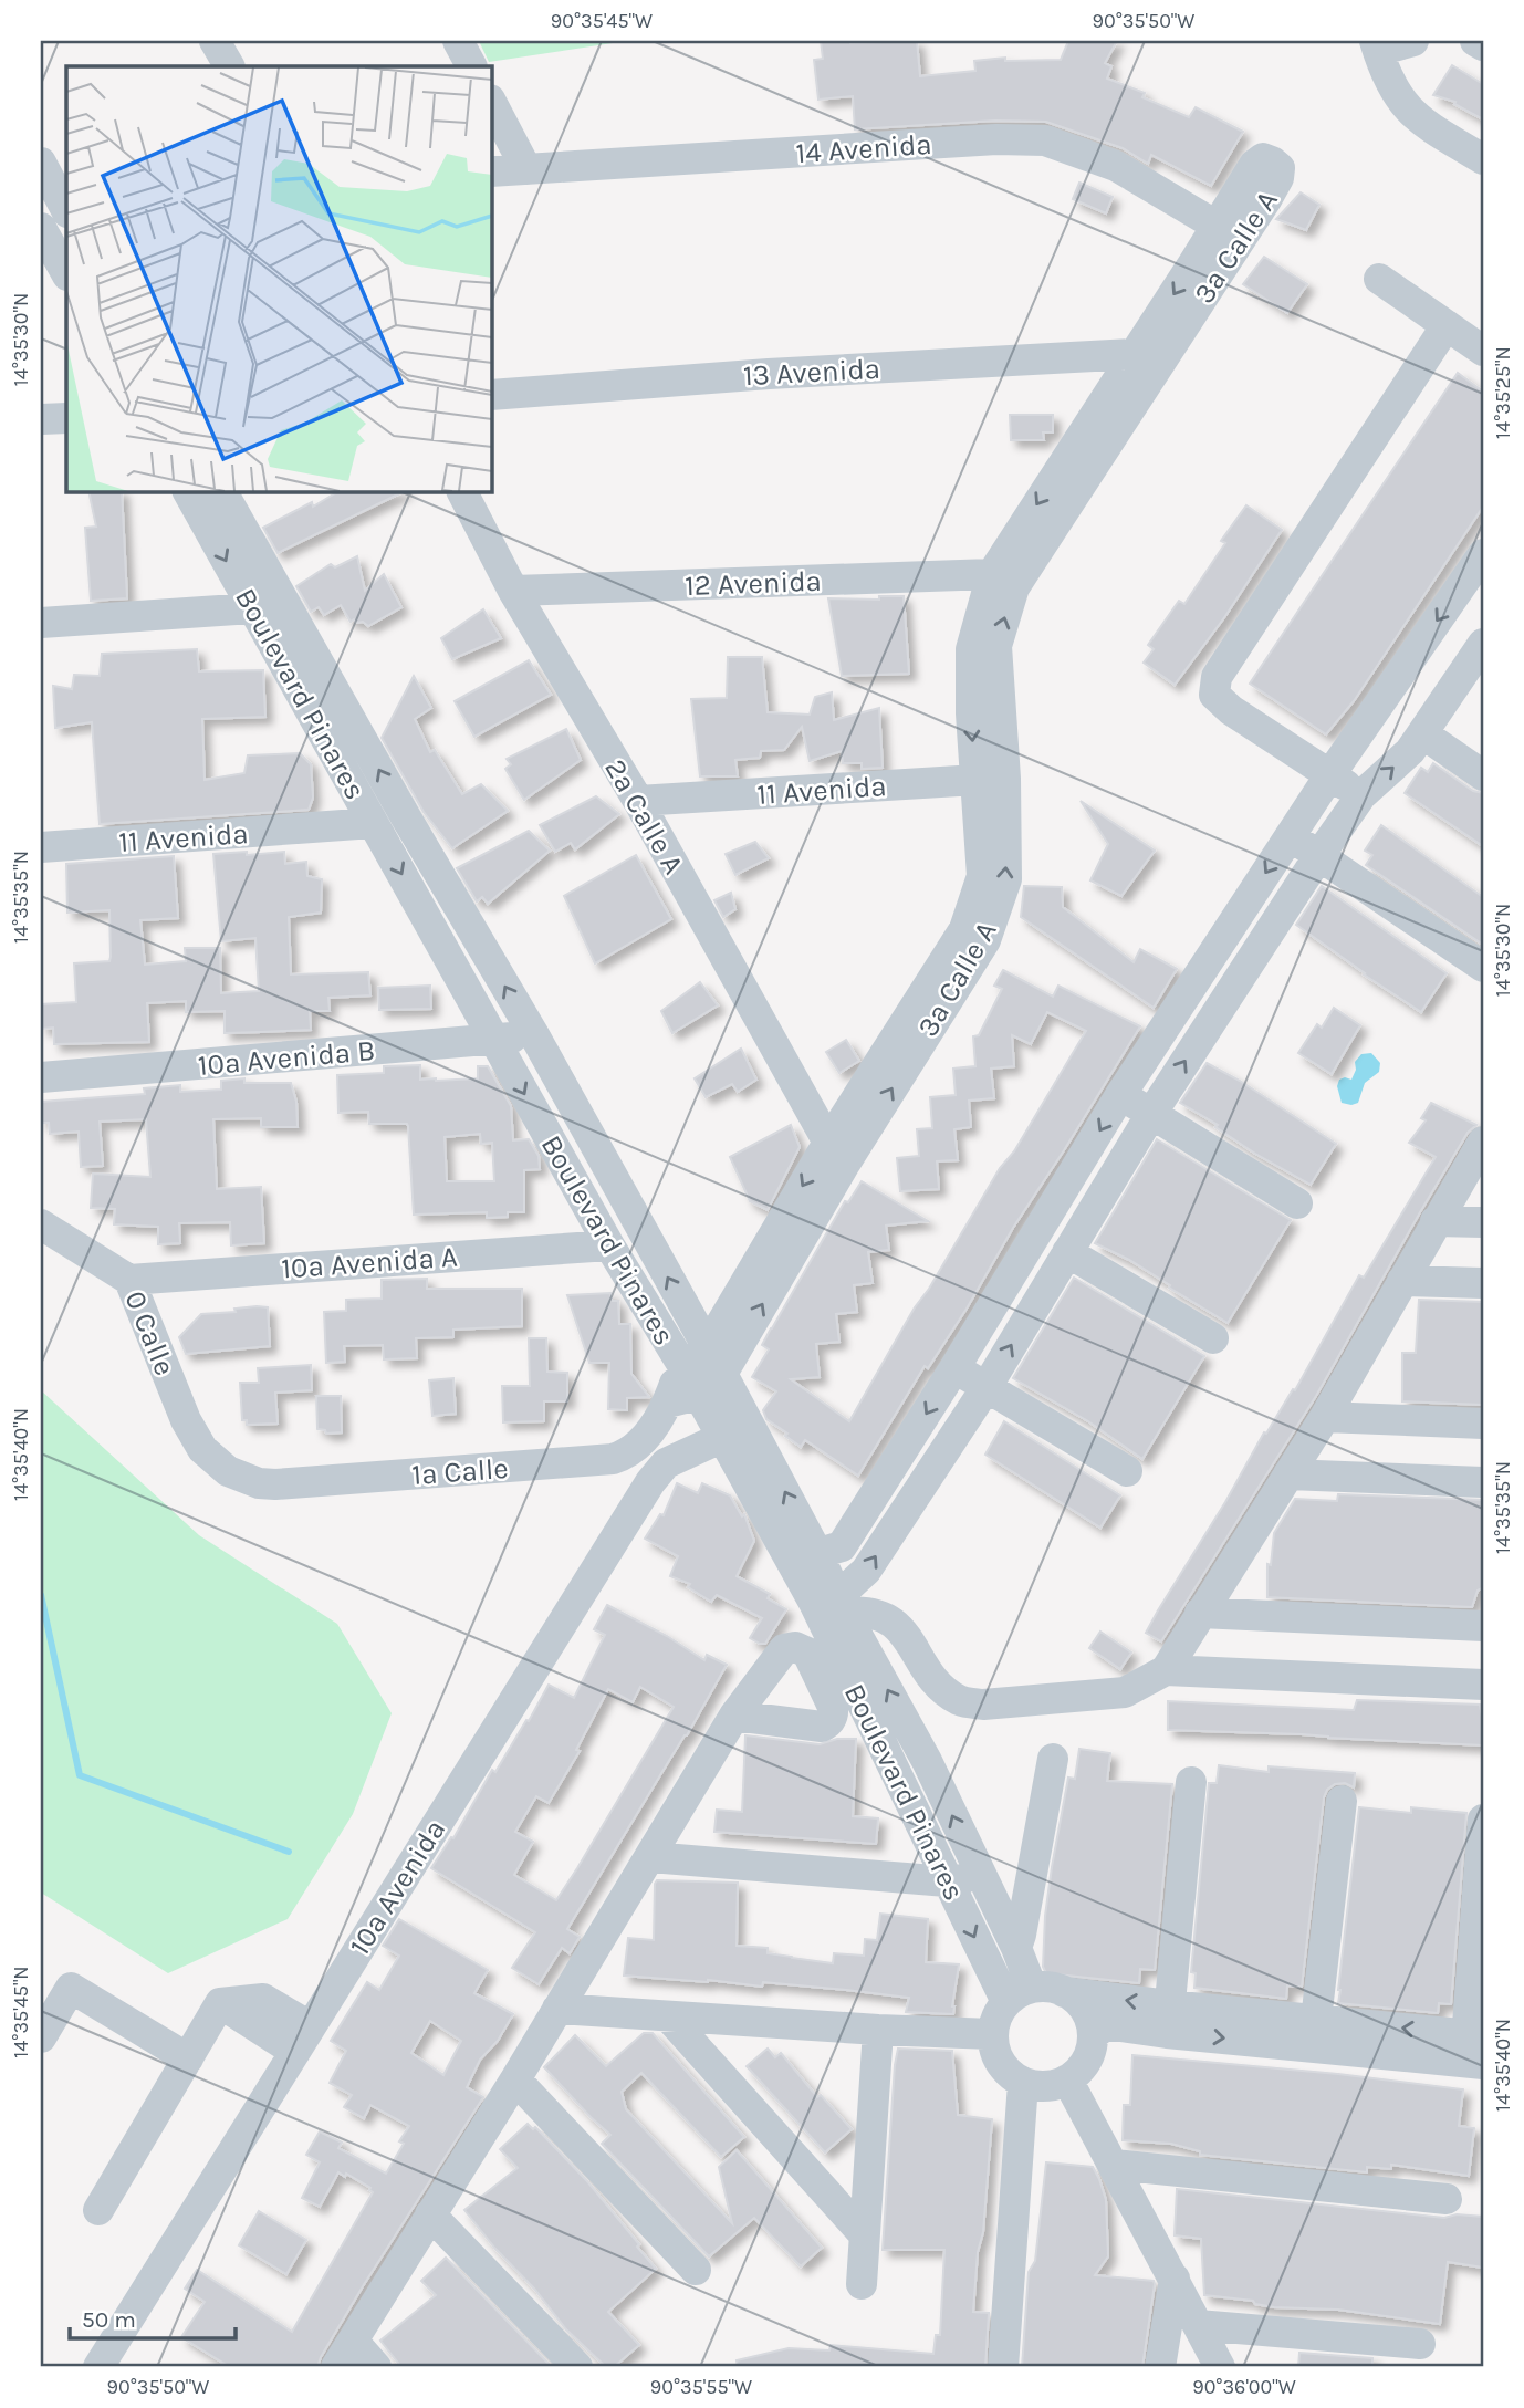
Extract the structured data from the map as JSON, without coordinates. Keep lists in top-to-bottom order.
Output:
{
  "streets": {
    "street": [
      "14 Avenida",
      "3a Calle A",
      "13 Avenida",
      "12 Avenida",
      "Boulevard Pinares",
      "11 Avenida",
      "2a Calle A",
      "10a Avenida B",
      "10a Avenida A",
      "0 Calle",
      "1a Calle",
      "10a Avenida"
    ]
  },
  "crossings": [
    ["14 Avenida", "3a Calle A"],
    ["3a Calle A", "13 Avenida"],
    ["3a Calle A", "12 Avenida"],
    ["3a Calle A", "Boulevard Pinares"],
    ["3a Calle A", "11 Avenida"],
    ["3a Calle A", "2a Calle A"],
    ["3a Calle A", "1a Calle"],
    ["12 Avenida", "2a Calle A"],
    ["Boulevard Pinares", "11 Avenida"],
    ["Boulevard Pinares", "10a Avenida B"],
    ["Boulevard Pinares", "10a Avenida A"],
    ["Boulevard Pinares", "1a Calle"],
    ["Boulevard Pinares", "10a Avenida"],
    ["11 Avenida", "2a Calle A"],
    ["10a Avenida A", "0 Calle"],
    ["0 Calle", "1a Calle"]
  ],
  "scale_bar": "50 m",
  "coordinates": [
    "90°35'45\"W",
    "90°35'50\"W",
    "14°35'30\"N",
    "14°35'25\"N",
    "14°35'35\"N",
    "14°35'40\"N",
    "14°35'45\"N",
    "90°35'55\"W",
    "90°36'00\"W"
  ]
}
